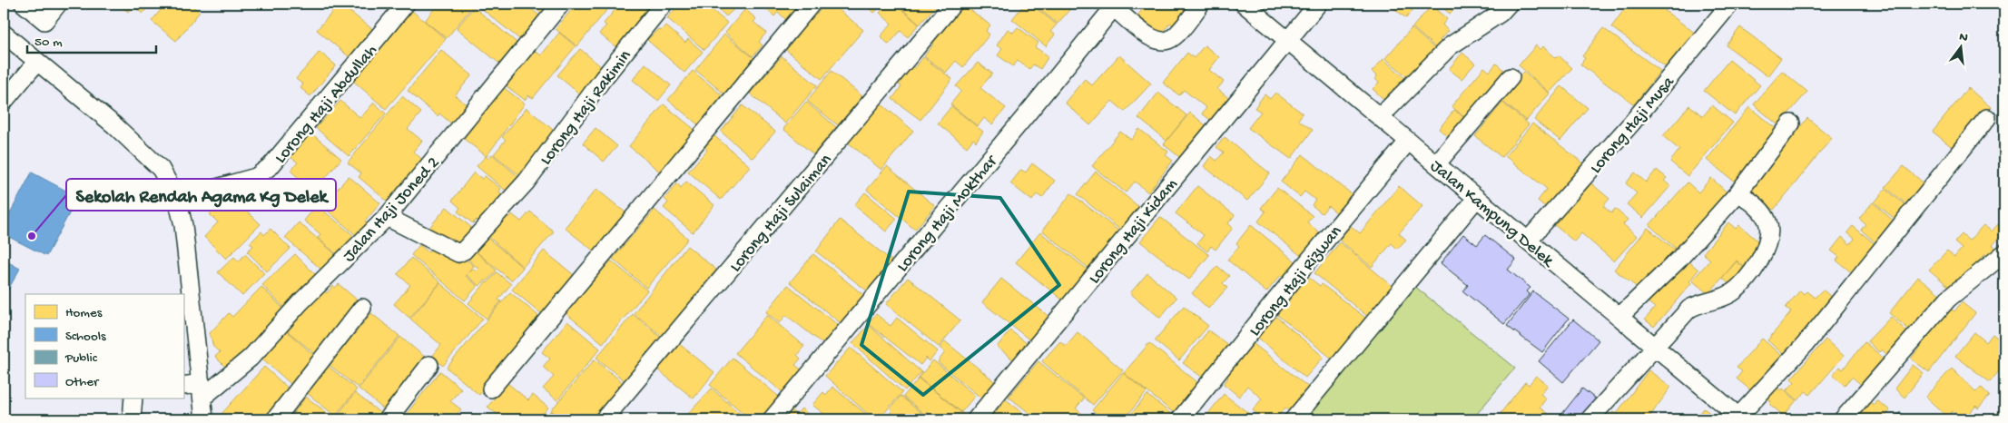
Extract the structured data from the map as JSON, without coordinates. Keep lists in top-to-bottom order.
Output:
{
  "streets": {
    "street": [
      "Lorong Haji Abdullah",
      "Lorong Haji Rakimin",
      "Lorong Haji Musa",
      "Jalan Haji Joned 2",
      "Lorong Haji Sulaiman",
      "Jalan Kampung Delek",
      "Lorong Haji Mokthar",
      "Lorong Haji Kidam",
      "Lorong Haji Rizwan"
    ]
  },
  "crossings": [
    ["Lorong Haji Rakimin", "Jalan Haji Joned 2"],
    ["Lorong Haji Musa", "Jalan Kampung Delek"],
    ["Jalan Kampung Delek", "Lorong Haji Kidam"],
    ["Jalan Kampung Delek", "Lorong Haji Rizwan"]
  ],
  "places": ["Sekolah Rendah Agama Kg Delek"],
  "legend": [
    "Homes",
    "Schools",
    "Public",
    "Other"
  ],
  "scale_bar": "50 m",
  "north": "top"
}
